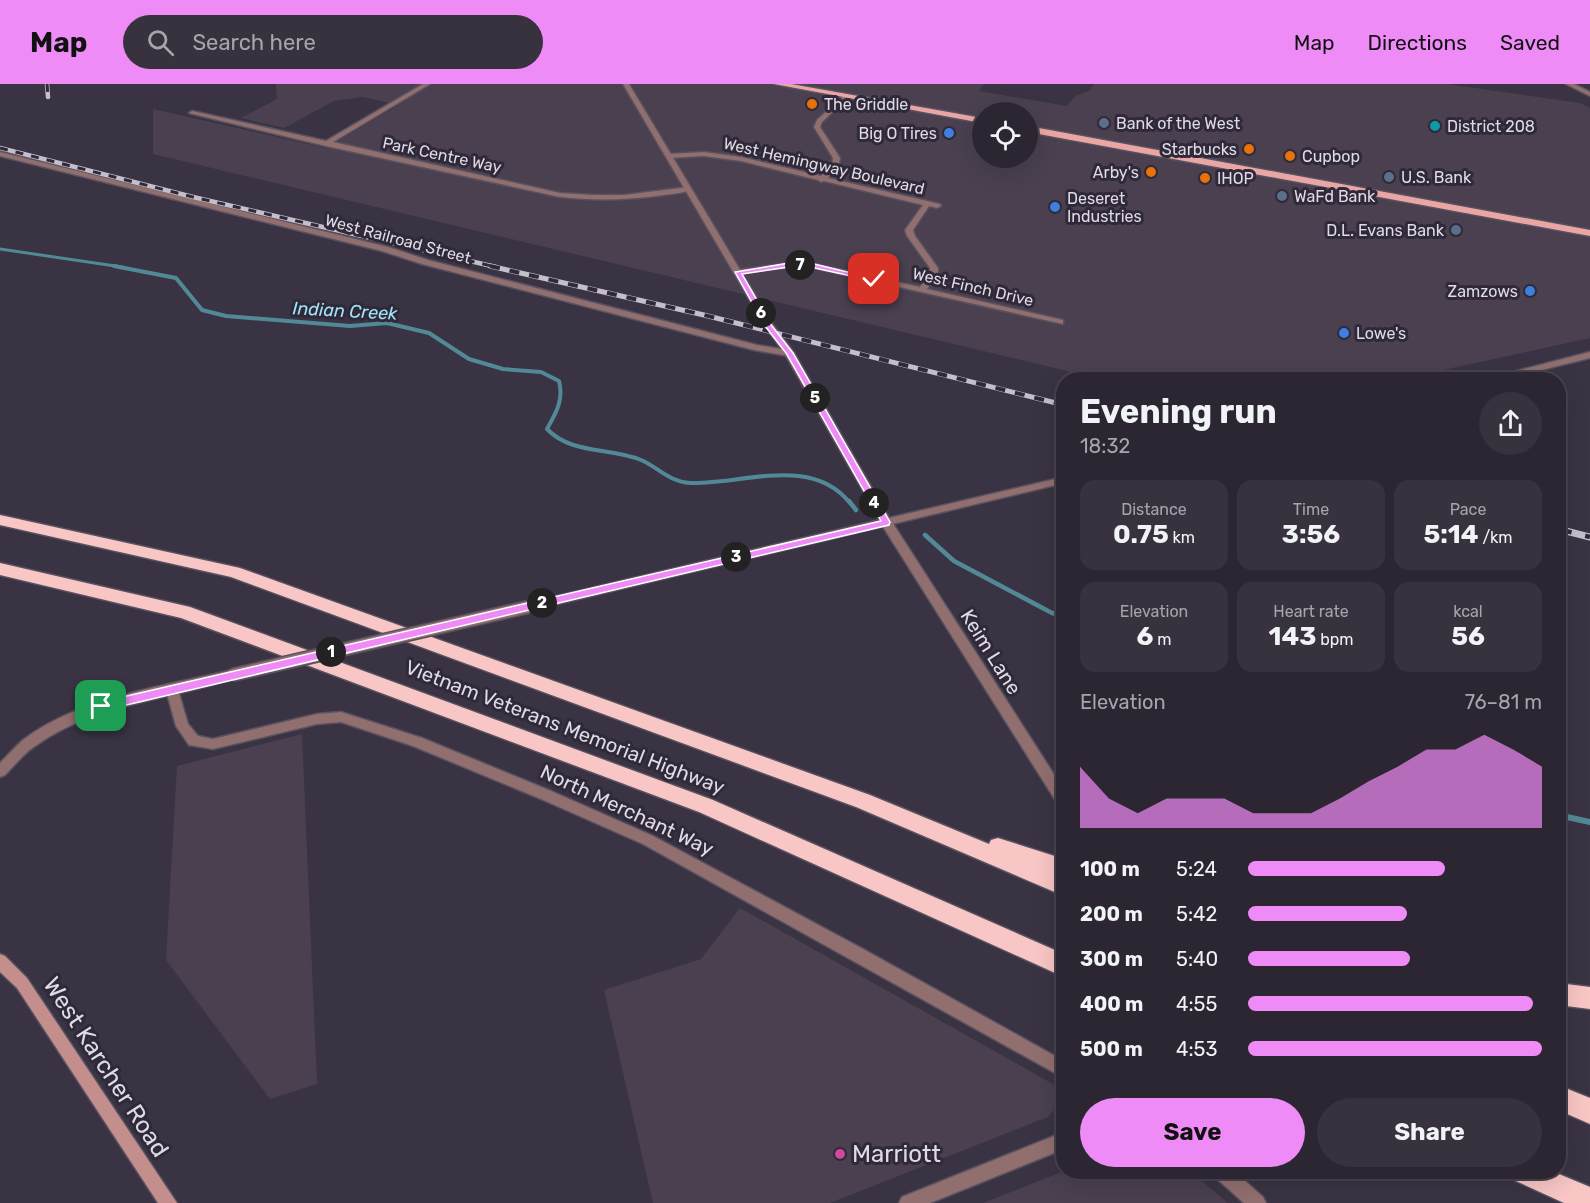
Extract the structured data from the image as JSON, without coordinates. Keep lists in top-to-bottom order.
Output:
{
  "streets": {
    "highway": ["Vietnam Veterans Memorial Highway"],
    "main road": ["West Karcher Road"],
    "street": [
      "Park Centre Way",
      "West Hemingway Boulevard",
      "West Railroad Street",
      "West Finch Drive",
      "Keim Lane",
      "North Merchant Way"
    ]
  },
  "crossings": [
    ["Park Centre Way", "Keim Lane"],
    ["West Hemingway Boulevard", "Keim Lane"],
    ["West Railroad Street", "Keim Lane"],
    ["West Finch Drive", "Keim Lane"]
  ],
  "water": ["Indian Creek"],
  "places": [
    "The Griddle",
    "Bank of the West",
    "District 208",
    "Big O Tires",
    "Starbucks",
    "Cupbop",
    "Arby's",
    "U.S. Bank",
    "IHOP",
    "WaFd Bank",
    "Deseret Industries",
    "D.L. Evans Bank",
    "Zamzows",
    "Lowe's",
    "Marriott"
  ],
  "page": {
    "header": "Map",
    "search": "Search here",
    "nav": ["Map", "Directions", "Saved"],
    "pins": [
      "7",
      "6",
      "5",
      "4",
      "3",
      "2",
      "1"
    ],
    "heading": ["Evening run", "18:32"],
    "stats": [
      ["Distance", "0.75 km"],
      ["Time", "3:56"],
      ["Pace", "5:14 /km"],
      ["Elevation", "6 m"],
      ["Heart rate", "143 bpm"],
      ["kcal", "56"]
    ],
    "chart": ["Elevation", "76–81 m"],
    "list": [
      {
        "name": "100 m",
        "note": "5:24"
      },
      {
        "name": "200 m",
        "note": "5:42"
      },
      {
        "name": "300 m",
        "note": "5:40"
      },
      {
        "name": "400 m",
        "note": "4:55"
      },
      {
        "name": "500 m",
        "note": "4:53"
      }
    ],
    "buttons": ["Save", "Share"]
  }
}
